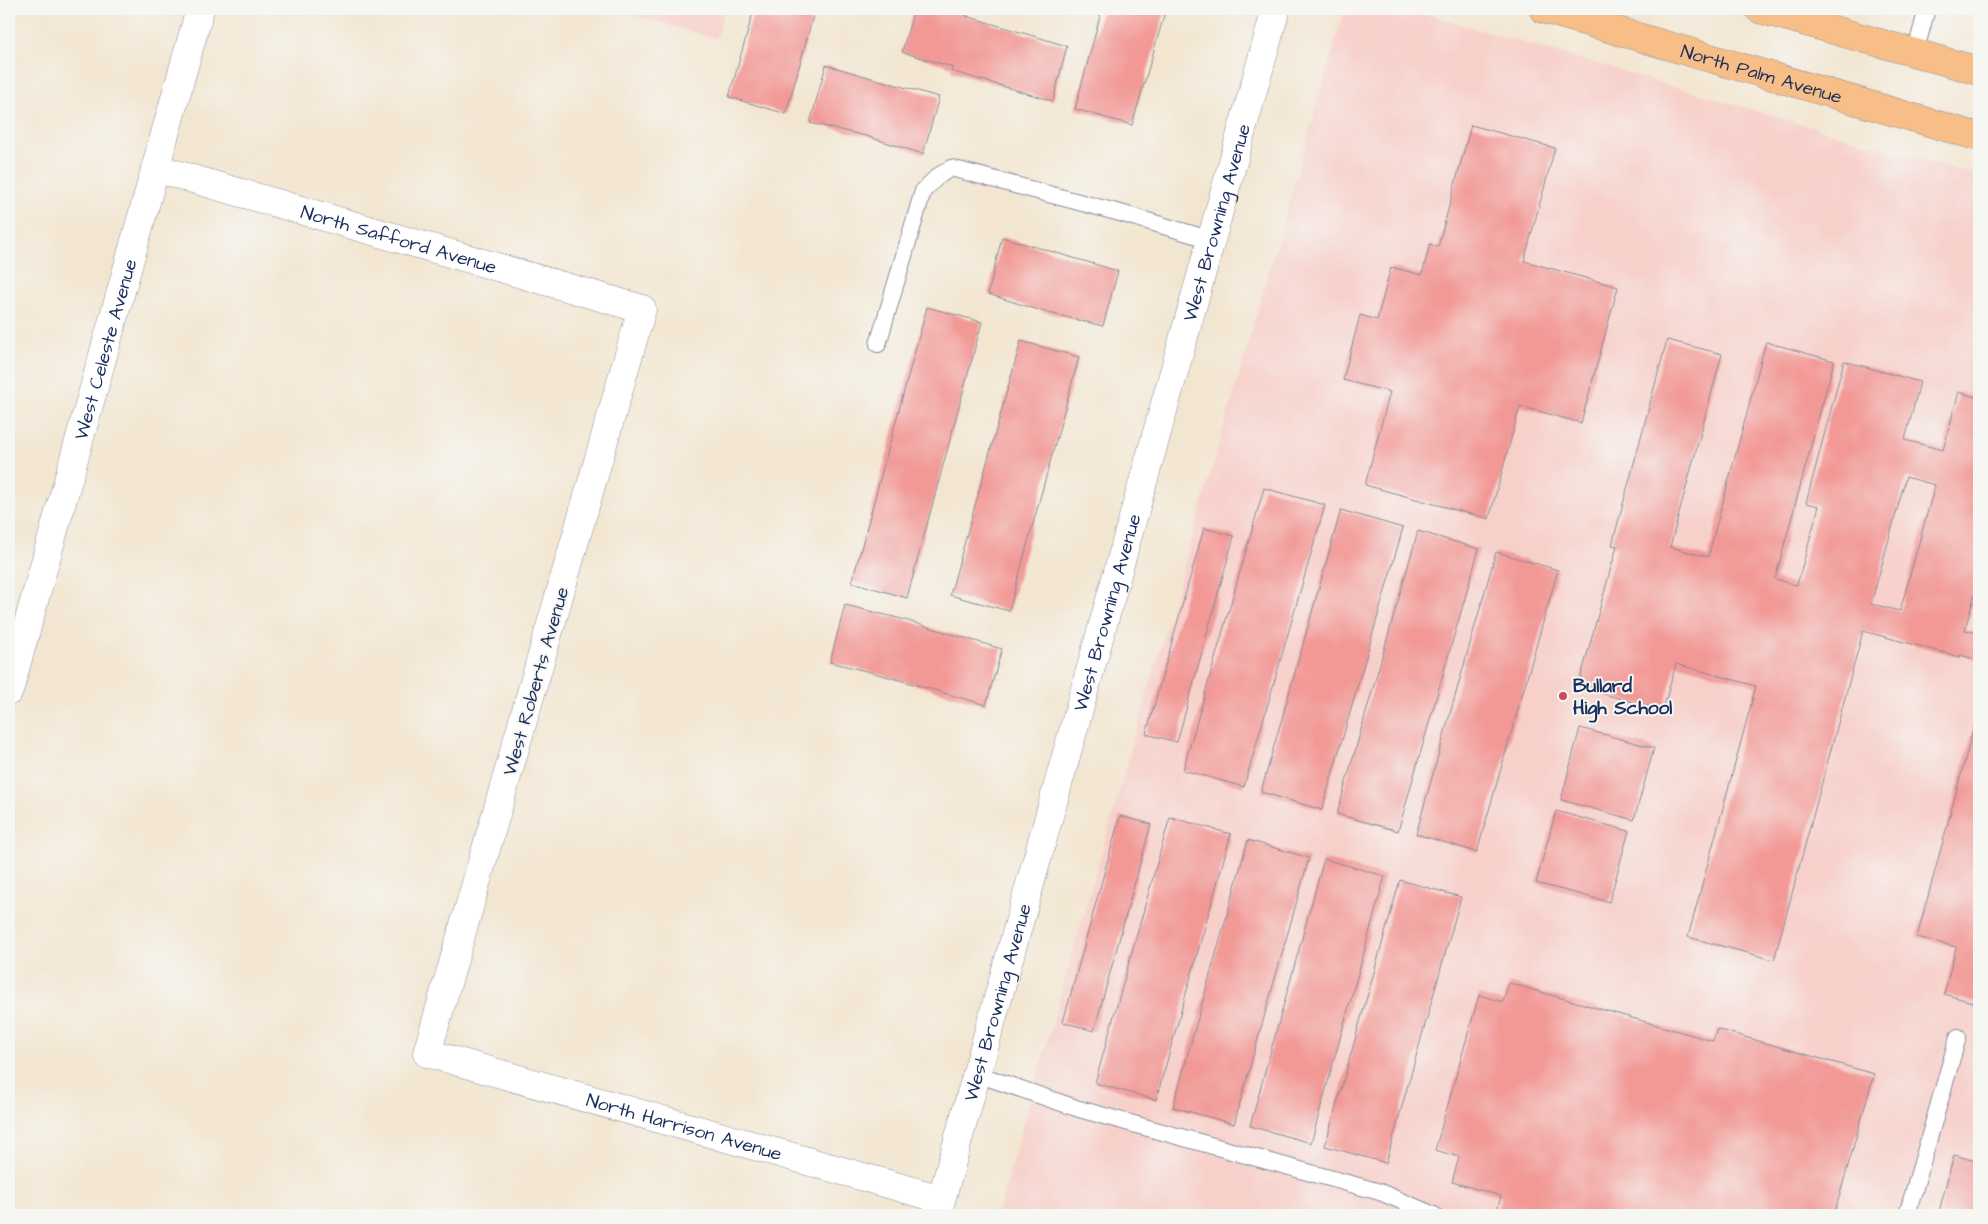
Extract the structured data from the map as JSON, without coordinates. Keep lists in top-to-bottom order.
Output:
{
  "streets": {
    "main road": ["North Palm Avenue"],
    "street": [
      "West Browning Avenue",
      "North Safford Avenue",
      "West Celeste Avenue",
      "West Roberts Avenue",
      "North Harrison Avenue"
    ]
  },
  "crossings": [
    ["West Browning Avenue", "North Harrison Avenue"],
    ["North Safford Avenue", "West Celeste Avenue"],
    ["North Safford Avenue", "West Roberts Avenue"],
    ["West Roberts Avenue", "North Harrison Avenue"]
  ],
  "places": ["Bullard High School"]
}
